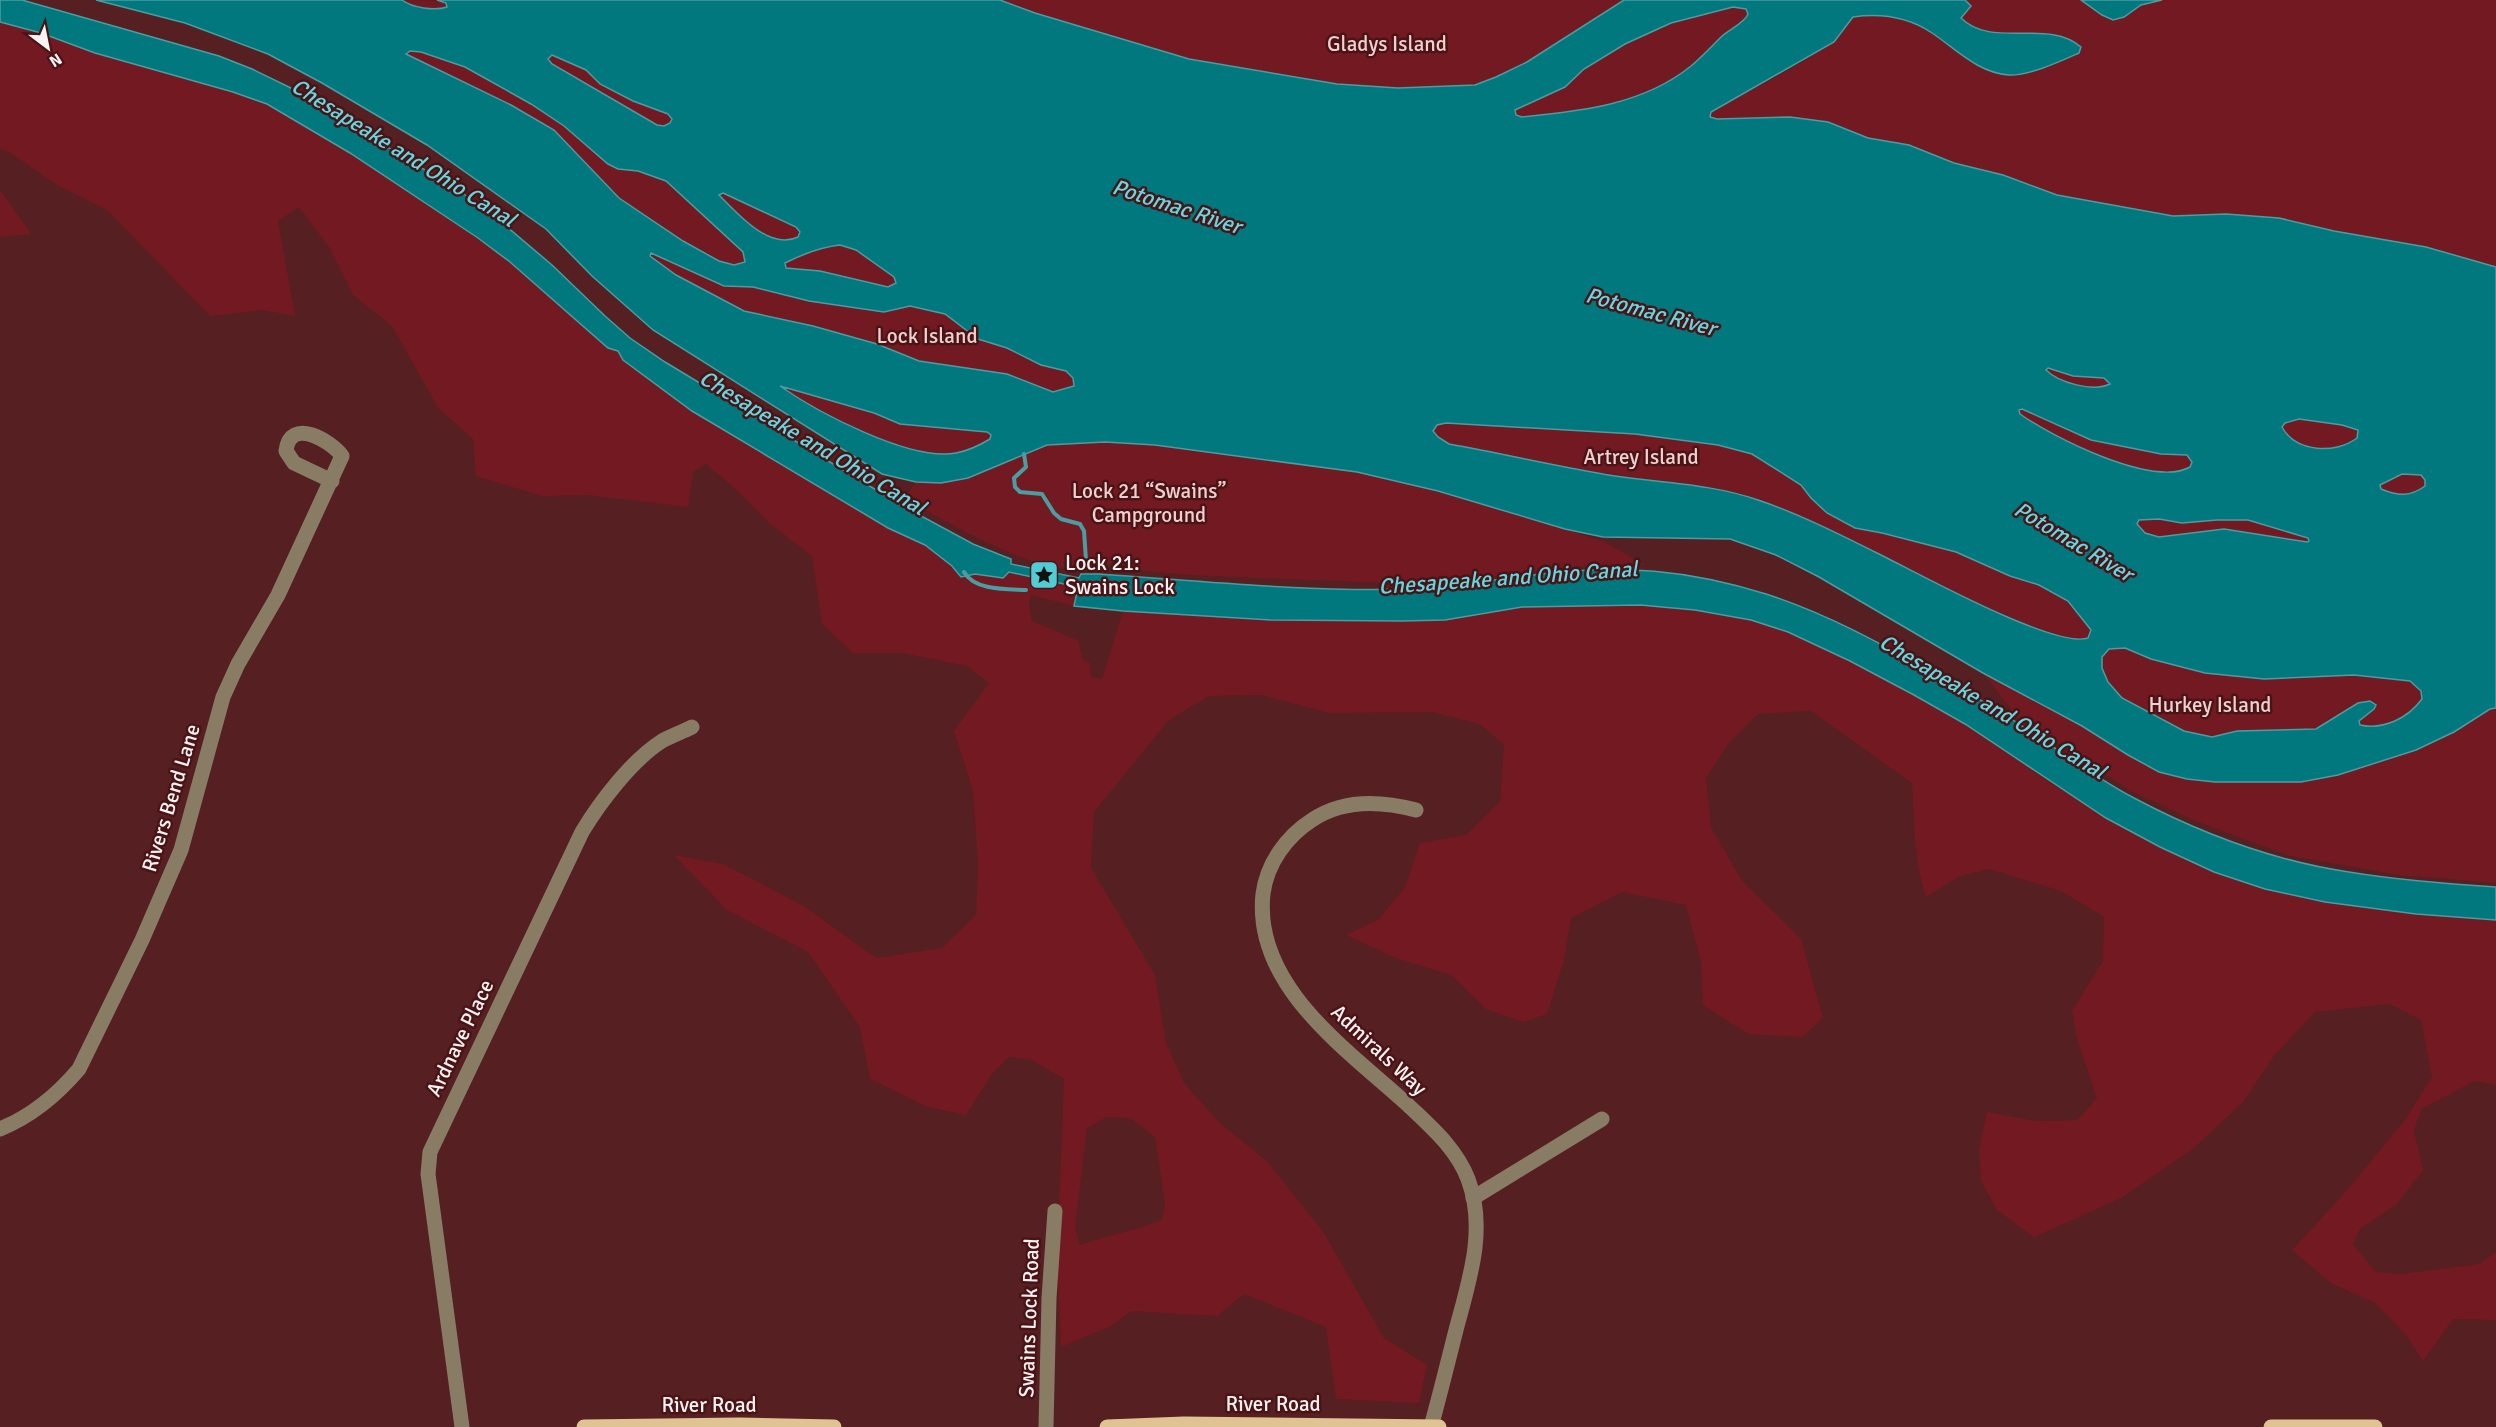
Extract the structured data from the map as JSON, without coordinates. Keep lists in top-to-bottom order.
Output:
{
  "streets": {
    "main road": ["River Road"],
    "street": [
      "Rivers Bend Lane",
      "Ardnave Place",
      "Admirals Way",
      "Swains Lock Road"
    ]
  },
  "crossings": [
    ["Admirals Way", "River Road"]
  ],
  "water": ["Chesapeake and Ohio Canal", "Potomac River"],
  "parks": [
    "Gladys Island",
    "Lock Island",
    "Artrey Island",
    "Lock 21 “Swains” Campground",
    "Hurkey Island"
  ],
  "places": {
    "place": ["Lock 21: Swains Lock"]
  },
  "north": "bottom right"
}
